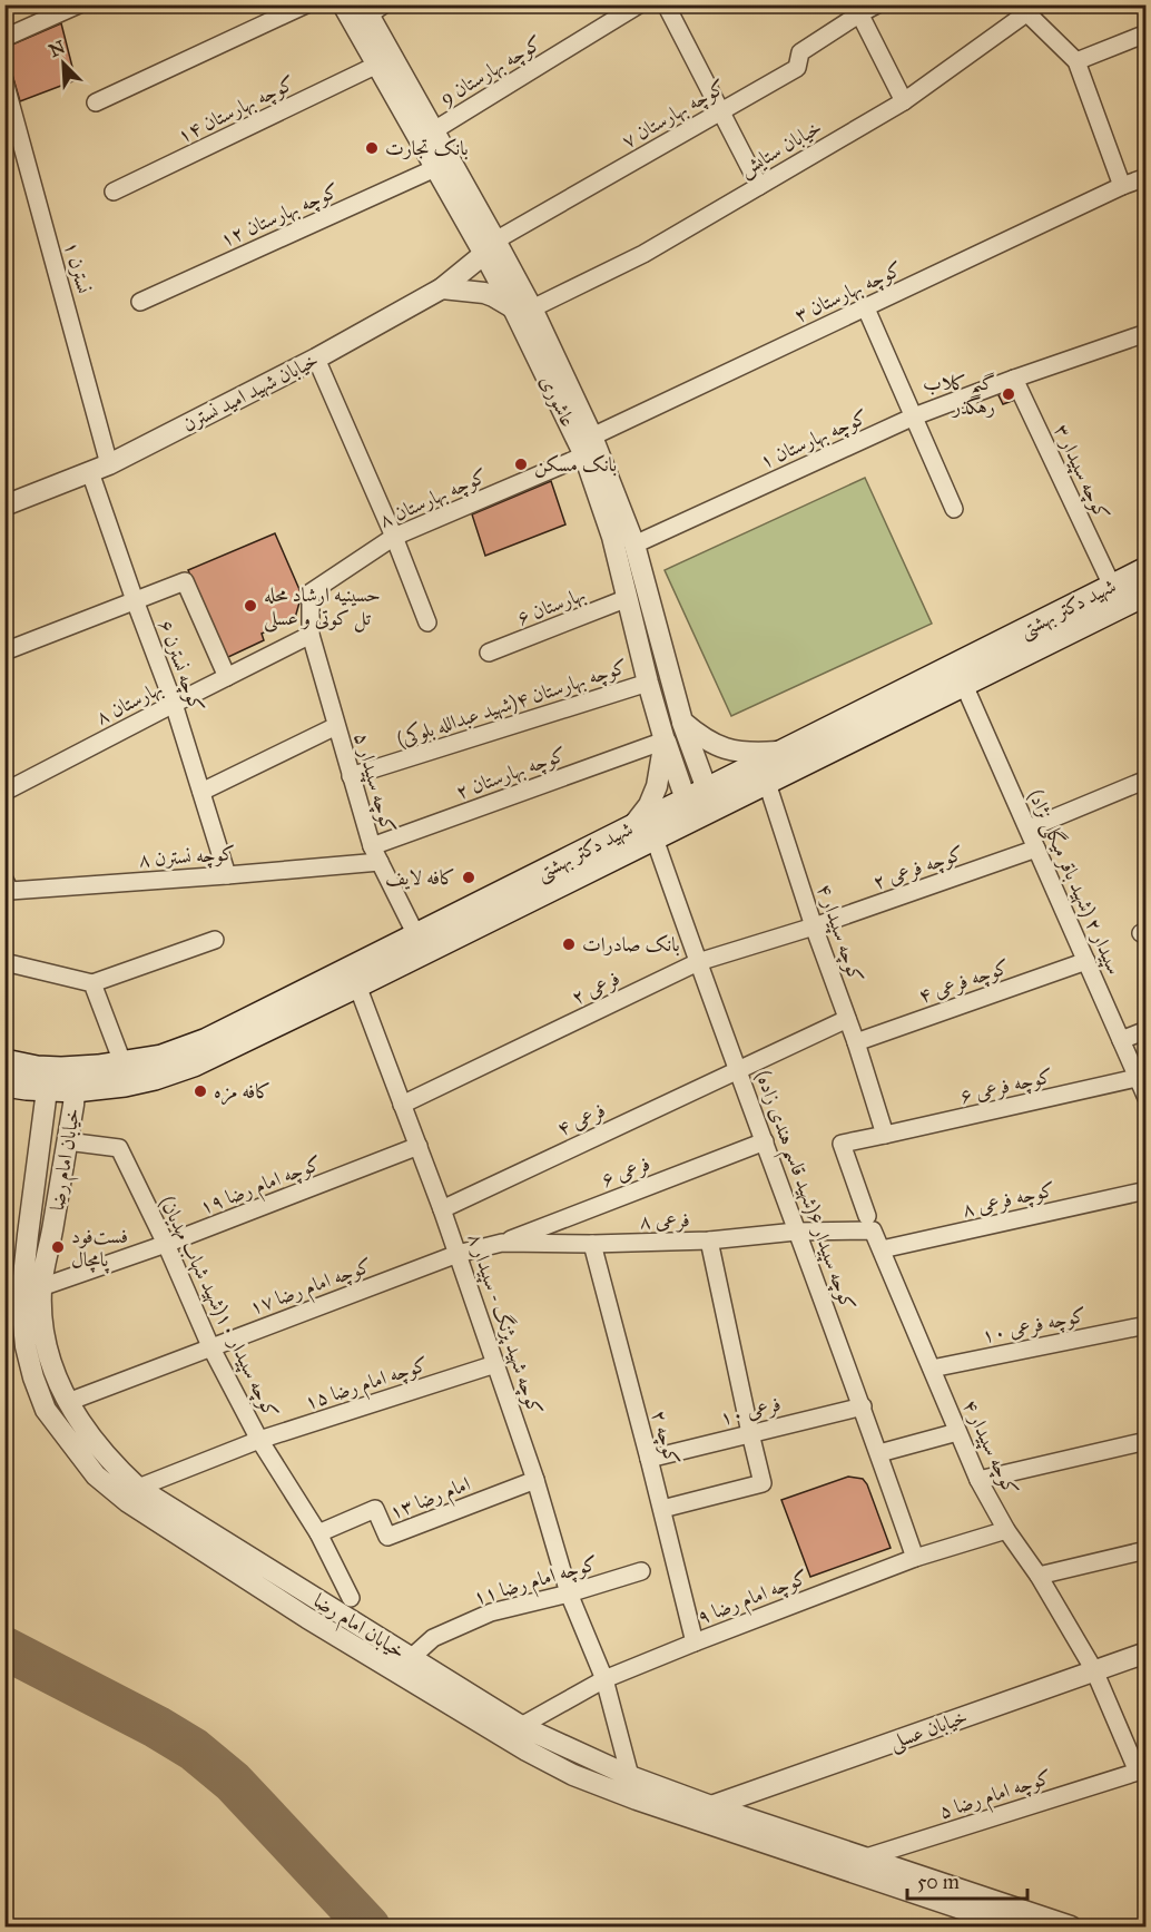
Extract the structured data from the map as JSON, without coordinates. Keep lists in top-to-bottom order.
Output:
{
  "streets": {
    "main road": ["شهید دکتر بهشتی"],
    "street": [
      "کوچه بهارستان 9",
      "کوچه بهارستان ۱۴",
      "کوچه بهارستان ۷",
      "خیابان ستایش",
      "کوچه بهارستان ۱۲",
      "نسترن ۱",
      "کوچه بهارستان ۳",
      "خیابان شهید امید نسترن",
      "عاشوری",
      "کوچه بهارستان ۱",
      "کوچه سپیدار ۳",
      "کوچه بهارستان ۸",
      "بهارستان ۶",
      "کوچه نسترن ۶",
      "بهارستان ۸",
      "کوچه بهارستان ۴(شهید عبدالله بلوکی)",
      "کوچه بهارستان ۲",
      "کوچه سپیدار ۵",
      "کوچه نسترن ۸",
      "کوچه فرعی ۲",
      "سپیدار ۲ (شهید باقر میگلی نژاد)",
      "کوچه سپیدار ۴",
      "کوچه فرعی ۴",
      "فرعی ۲",
      "کوچه فرعی ۶",
      "فرعی ۴",
      "خیابان امام رضا",
      "فرعی ۶",
      "کوچه امام رضا ۱۹",
      "کوچه سپیدار ۶(شهید قاسم هندی زاده)",
      "کوچه فرعی ۸",
      "فرعی ۸",
      "کوچه امام رضا ۱۷",
      "کوچه سپیدار ۱۰(شهید شهاب مهدیان)",
      "کوچه شهید پژنگ - سپیدار ۸",
      "کوچه فرعی ۱۰",
      "کوچه امام رضا ۱۵",
      "فرعی ۱۰",
      "کوچه ۲",
      "امام رضا ۱۳",
      "کوچه امام رضا ۱۱",
      "کوچه امام رضا ۹",
      "خیابان عسلی",
      "کوچه امام رضا ۵"
    ]
  },
  "crossings": [
    ["کوچه بهارستان 9", "عاشوری"],
    ["کوچه بهارستان ۱۴", "عاشوری"],
    ["کوچه بهارستان ۷", "خیابان شهید امید نسترن"],
    ["کوچه بهارستان ۷", "عاشوری"],
    ["خیابان ستایش", "عاشوری"],
    ["کوچه بهارستان ۱۲", "عاشوری"],
    ["نسترن ۱", "خیابان شهید امید نسترن"],
    ["نسترن ۱", "کوچه نسترن ۶"],
    ["کوچه بهارستان ۳", "عاشوری"],
    ["خیابان شهید امید نسترن", "عاشوری"],
    ["خیابان شهید امید نسترن", "کوچه نسترن ۶"],
    ["عاشوری", "کوچه بهارستان ۱"],
    ["عاشوری", "کوچه بهارستان ۸"],
    ["عاشوری", "بهارستان ۶"],
    ["عاشوری", "شهید دکتر بهشتی"],
    ["عاشوری", "کوچه بهارستان ۴(شهید عبدالله بلوکی)"],
    ["عاشوری", "کوچه بهارستان ۲"],
    ["کوچه بهارستان ۱", "کوچه سپیدار ۳"],
    ["کوچه سپیدار ۳", "شهید دکتر بهشتی"],
    ["کوچه بهارستان ۸", "بهارستان ۸"],
    ["کوچه بهارستان ۸", "کوچه سپیدار ۵"],
    ["شهید دکتر بهشتی", "کوچه سپیدار ۵"],
    ["شهید دکتر بهشتی", "سپیدار ۲ (شهید باقر میگلی نژاد)"],
    ["شهید دکتر بهشتی", "کوچه سپیدار ۴"],
    ["شهید دکتر بهشتی", "خیابان امام رضا"],
    ["شهید دکتر بهشتی", "کوچه سپیدار ۶(شهید قاسم هندی زاده)"],
    ["شهید دکتر بهشتی", "کوچه شهید پژنگ - سپیدار ۸"],
    ["کوچه نسترن ۶", "بهارستان ۸"],
    ["کوچه نسترن ۶", "کوچه نسترن ۸"],
    ["بهارستان ۸", "کوچه سپیدار ۵"],
    ["کوچه بهارستان ۴(شهید عبدالله بلوکی)", "کوچه سپیدار ۵"],
    ["کوچه بهارستان ۲", "کوچه سپیدار ۵"],
    ["کوچه بهارستان ۲", "کوچه نسترن ۸"],
    ["کوچه سپیدار ۵", "کوچه نسترن ۸"],
    ["کوچه فرعی ۲", "سپیدار ۲ (شهید باقر میگلی نژاد)"],
    ["کوچه فرعی ۲", "کوچه سپیدار ۴"],
    ["کوچه فرعی ۲", "فرعی ۲"],
    ["سپیدار ۲ (شهید باقر میگلی نژاد)", "کوچه فرعی ۴"],
    ["سپیدار ۲ (شهید باقر میگلی نژاد)", "کوچه فرعی ۶"],
    ["کوچه سپیدار ۴", "کوچه فرعی ۴"],
    ["کوچه سپیدار ۴", "فرعی ۲"],
    ["کوچه سپیدار ۴", "کوچه فرعی ۶"],
    ["کوچه سپیدار ۴", "کوچه فرعی ۸"],
    ["کوچه سپیدار ۴", "فرعی ۸"],
    ["کوچه سپیدار ۴", "کوچه فرعی ۱۰"],
    ["کوچه سپیدار ۴", "کوچه امام رضا ۹"],
    ["کوچه سپیدار ۴", "خیابان عسلی"],
    ["کوچه سپیدار ۴", "کوچه امام رضا ۵"],
    ["فرعی ۲", "کوچه سپیدار ۶(شهید قاسم هندی زاده)"],
    ["فرعی ۲", "کوچه شهید پژنگ - سپیدار ۸"],
    ["فرعی ۴", "کوچه سپیدار ۶(شهید قاسم هندی زاده)"],
    ["فرعی ۴", "کوچه شهید پژنگ - سپیدار ۸"],
    ["خیابان امام رضا", "کوچه امام رضا ۱۹"],
    ["خیابان امام رضا", "کوچه امام رضا ۱۷"],
    ["خیابان امام رضا", "کوچه سپیدار ۱۰(شهید شهاب مهدیان)"],
    ["خیابان امام رضا", "کوچه شهید پژنگ - سپیدار ۸"],
    ["خیابان امام رضا", "کوچه امام رضا ۱۵"],
    ["خیابان امام رضا", "کوچه امام رضا ۱۱"],
    ["خیابان امام رضا", "کوچه امام رضا ۹"],
    ["خیابان امام رضا", "خیابان عسلی"],
    ["خیابان امام رضا", "کوچه امام رضا ۵"],
    ["فرعی ۶", "کوچه سپیدار ۶(شهید قاسم هندی زاده)"],
    ["فرعی ۶", "فرعی ۸"],
    ["کوچه امام رضا ۱۹", "کوچه سپیدار ۱۰(شهید شهاب مهدیان)"],
    ["کوچه امام رضا ۱۹", "کوچه شهید پژنگ - سپیدار ۸"],
    ["کوچه سپیدار ۶(شهید قاسم هندی زاده)", "فرعی ۸"],
    ["کوچه سپیدار ۶(شهید قاسم هندی زاده)", "فرعی ۱۰"],
    ["کوچه سپیدار ۶(شهید قاسم هندی زاده)", "کوچه امام رضا ۹"],
    ["فرعی ۸", "کوچه امام رضا ۱۷"],
    ["فرعی ۸", "کوچه شهید پژنگ - سپیدار ۸"],
    ["فرعی ۸", "کوچه ۲"],
    ["کوچه امام رضا ۱۷", "کوچه سپیدار ۱۰(شهید شهاب مهدیان)"],
    ["کوچه امام رضا ۱۷", "کوچه شهید پژنگ - سپیدار ۸"],
    ["کوچه سپیدار ۱۰(شهید شهاب مهدیان)", "کوچه امام رضا ۱۵"],
    ["کوچه سپیدار ۱۰(شهید شهاب مهدیان)", "امام رضا ۱۳"],
    ["کوچه شهید پژنگ - سپیدار ۸", "کوچه امام رضا ۱۵"],
    ["کوچه شهید پژنگ - سپیدار ۸", "امام رضا ۱۳"],
    ["کوچه شهید پژنگ - سپیدار ۸", "کوچه امام رضا ۱۱"],
    ["کوچه شهید پژنگ - سپیدار ۸", "کوچه امام رضا ۹"],
    ["فرعی ۱۰", "کوچه ۲"],
    ["کوچه ۲", "کوچه امام رضا ۹"]
  ],
  "places": [
    "بانک تجارت",
    "گیم کلاب رهگذر",
    "بانک مسکن",
    "حسینیه ارشاد محله تل کوتی و عسلی",
    "کافه لایف",
    "بانک صادرات",
    "کافه مزه",
    "فست‌فود پامچال"
  ],
  "scale_bar": "50 m",
  "north": "top left"
}
